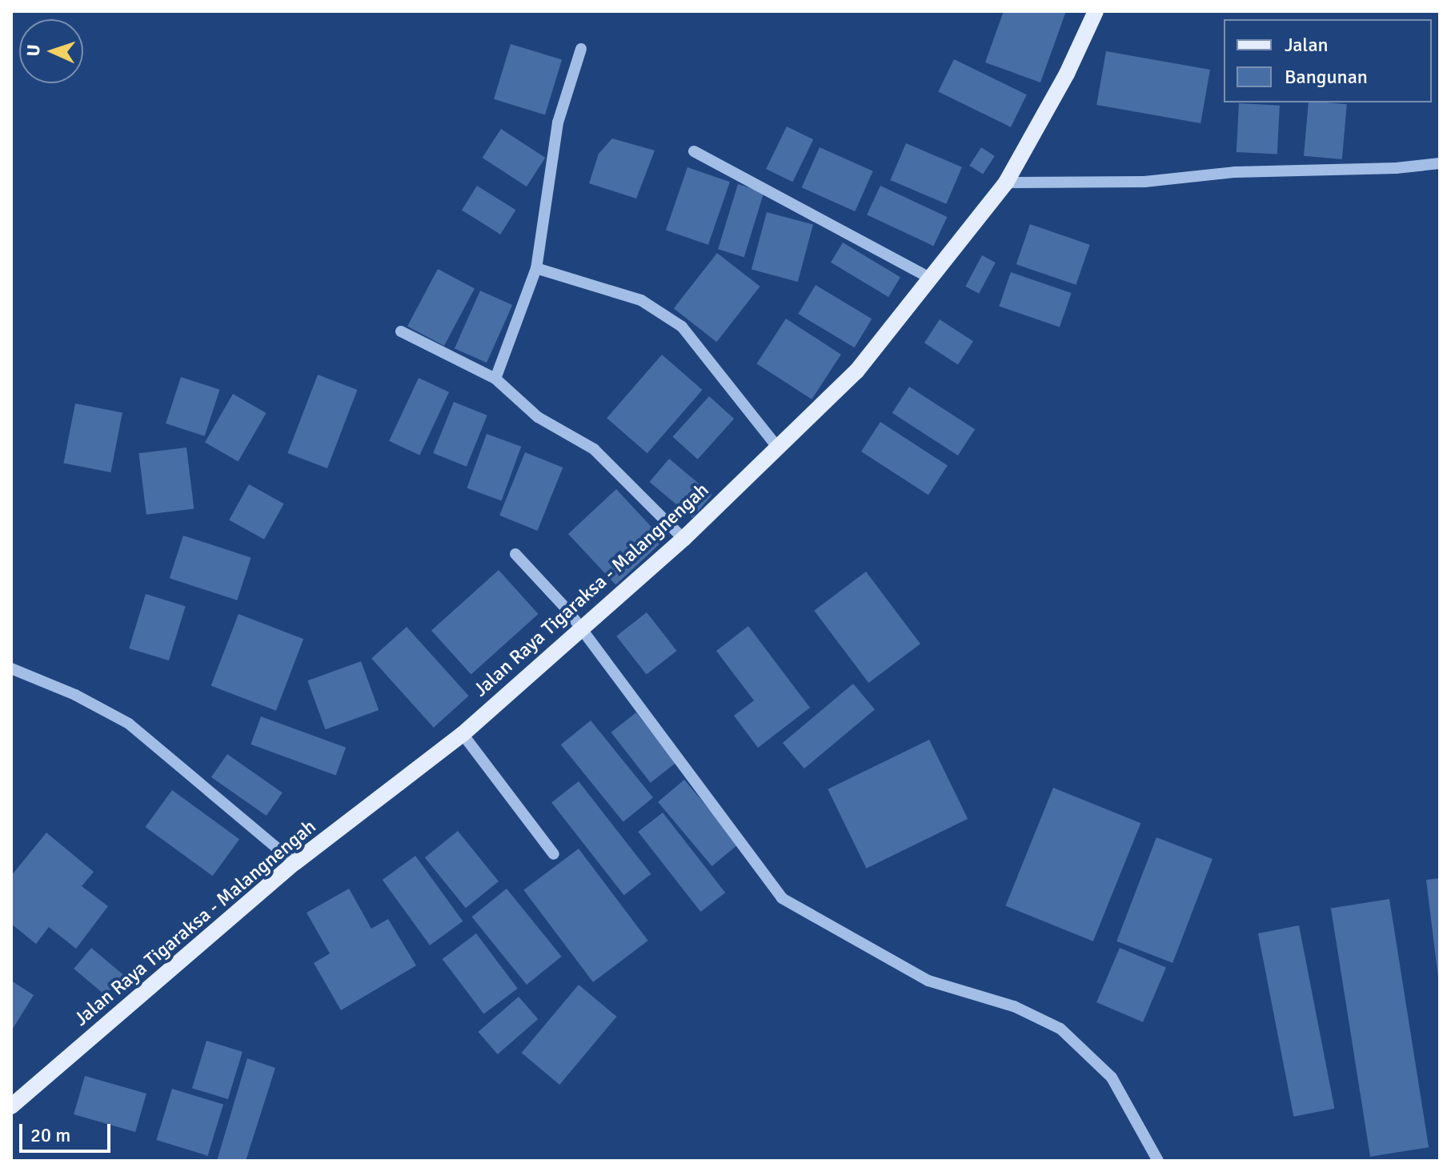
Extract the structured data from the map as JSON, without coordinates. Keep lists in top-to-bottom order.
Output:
{
  "streets": {
    "main road": ["Jalan Raya Tigaraksa - Malangnengah"]
  },
  "legend": ["Jalan", "Bangunan"],
  "scale_bar": "20 m",
  "north": "left"
}
